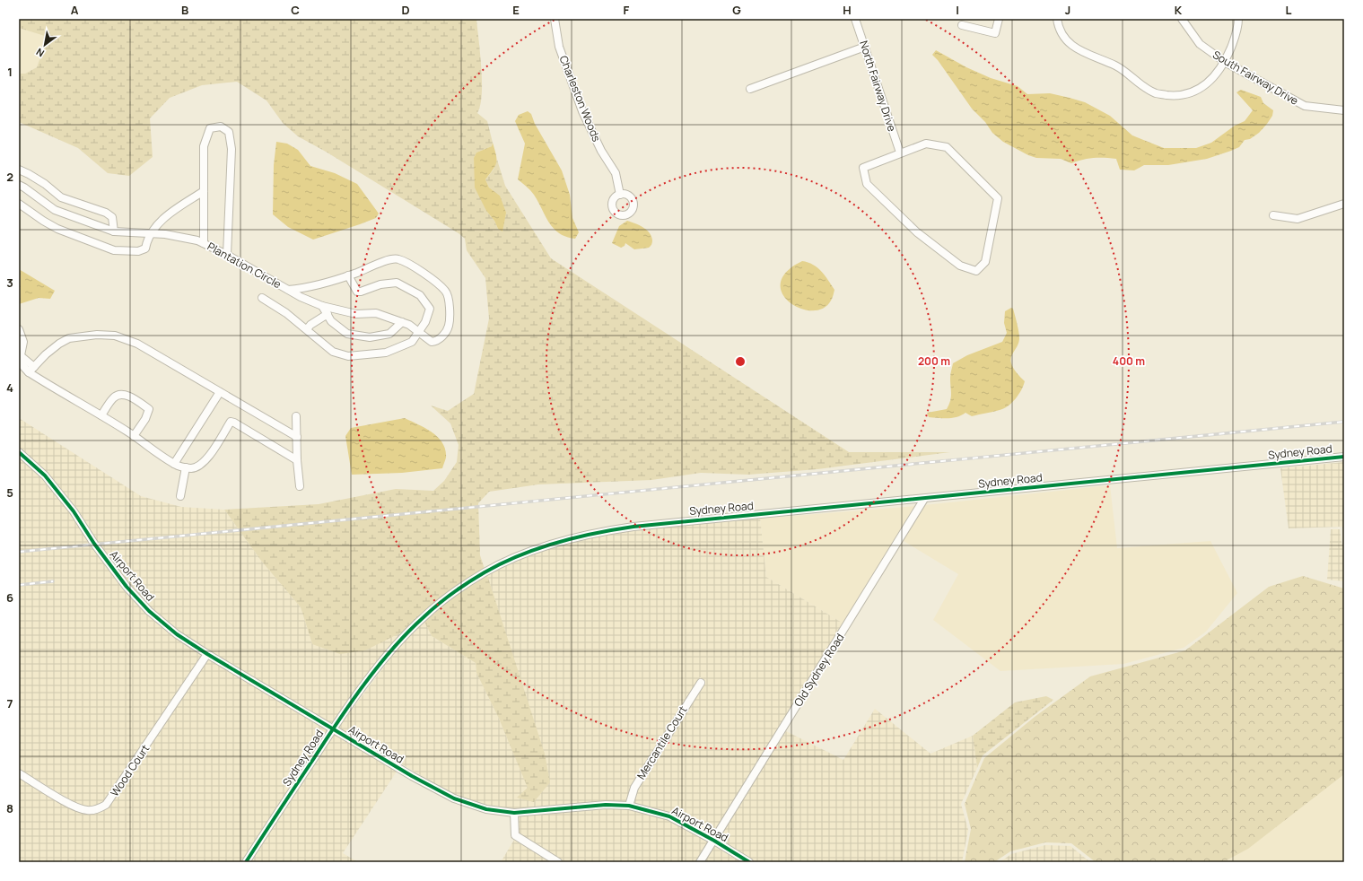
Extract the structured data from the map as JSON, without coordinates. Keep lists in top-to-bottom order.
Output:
{
  "streets": {
    "street": [
      "South Fairway Drive",
      "North Fairway Drive",
      "Charleston Woods",
      "Plantation Circle",
      "Sydney Road",
      "Airport Road",
      "Old Sydney Road",
      "Mercantile Court",
      "Wood Court"
    ]
  },
  "crossings": [
    ["Sydney Road", "Airport Road"],
    ["Sydney Road", "Old Sydney Road"],
    ["Airport Road", "Old Sydney Road"],
    ["Airport Road", "Mercantile Court"],
    ["Airport Road", "Wood Court"]
  ],
  "north": "bottom left",
  "grid": {
    "columns": [
      "A",
      "B",
      "C",
      "D",
      "E",
      "F",
      "G",
      "H",
      "I",
      "J",
      "K",
      "L"
    ],
    "rows": [
      "1",
      "2",
      "3",
      "4",
      "5",
      "6",
      "7",
      "8"
    ]
  },
  "rings": ["200 m", "400 m"]
}
